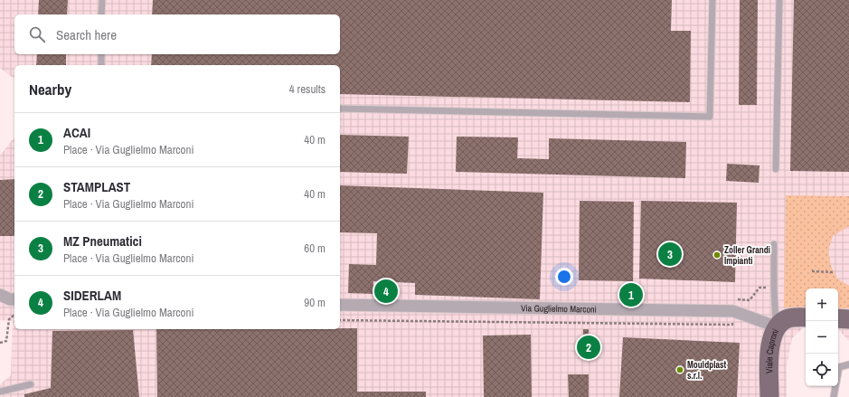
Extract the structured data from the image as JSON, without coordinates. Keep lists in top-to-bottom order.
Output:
{
  "streets": {
    "main road": ["Viale Caproni"],
    "street": ["Via Guglielmo Marconi"]
  },
  "crossings": [
    ["Via Guglielmo Marconi", "Viale Caproni"]
  ],
  "places": ["Zoller Grandi Impianti", "Mouldplast s.r.l."],
  "page": {
    "search": "Search here",
    "heading": ["Nearby", "4 results"],
    "list": [
      {
        "mark": "1",
        "name": "ACAI",
        "note": "Place · Via Guglielmo Marconi",
        "value": "40 m"
      },
      {
        "mark": "2",
        "name": "STAMPLAST",
        "note": "Place · Via Guglielmo Marconi",
        "value": "40 m"
      },
      {
        "mark": "3",
        "name": "MZ Pneumatici",
        "note": "Place · Via Guglielmo Marconi",
        "value": "60 m"
      },
      {
        "mark": "4",
        "name": "SIDERLAM",
        "note": "Place · Via Guglielmo Marconi",
        "value": "90 m"
      }
    ],
    "pins": [
      "3",
      "4",
      "1",
      "2"
    ],
    "map_buttons": ["+", "−"]
  }
}
